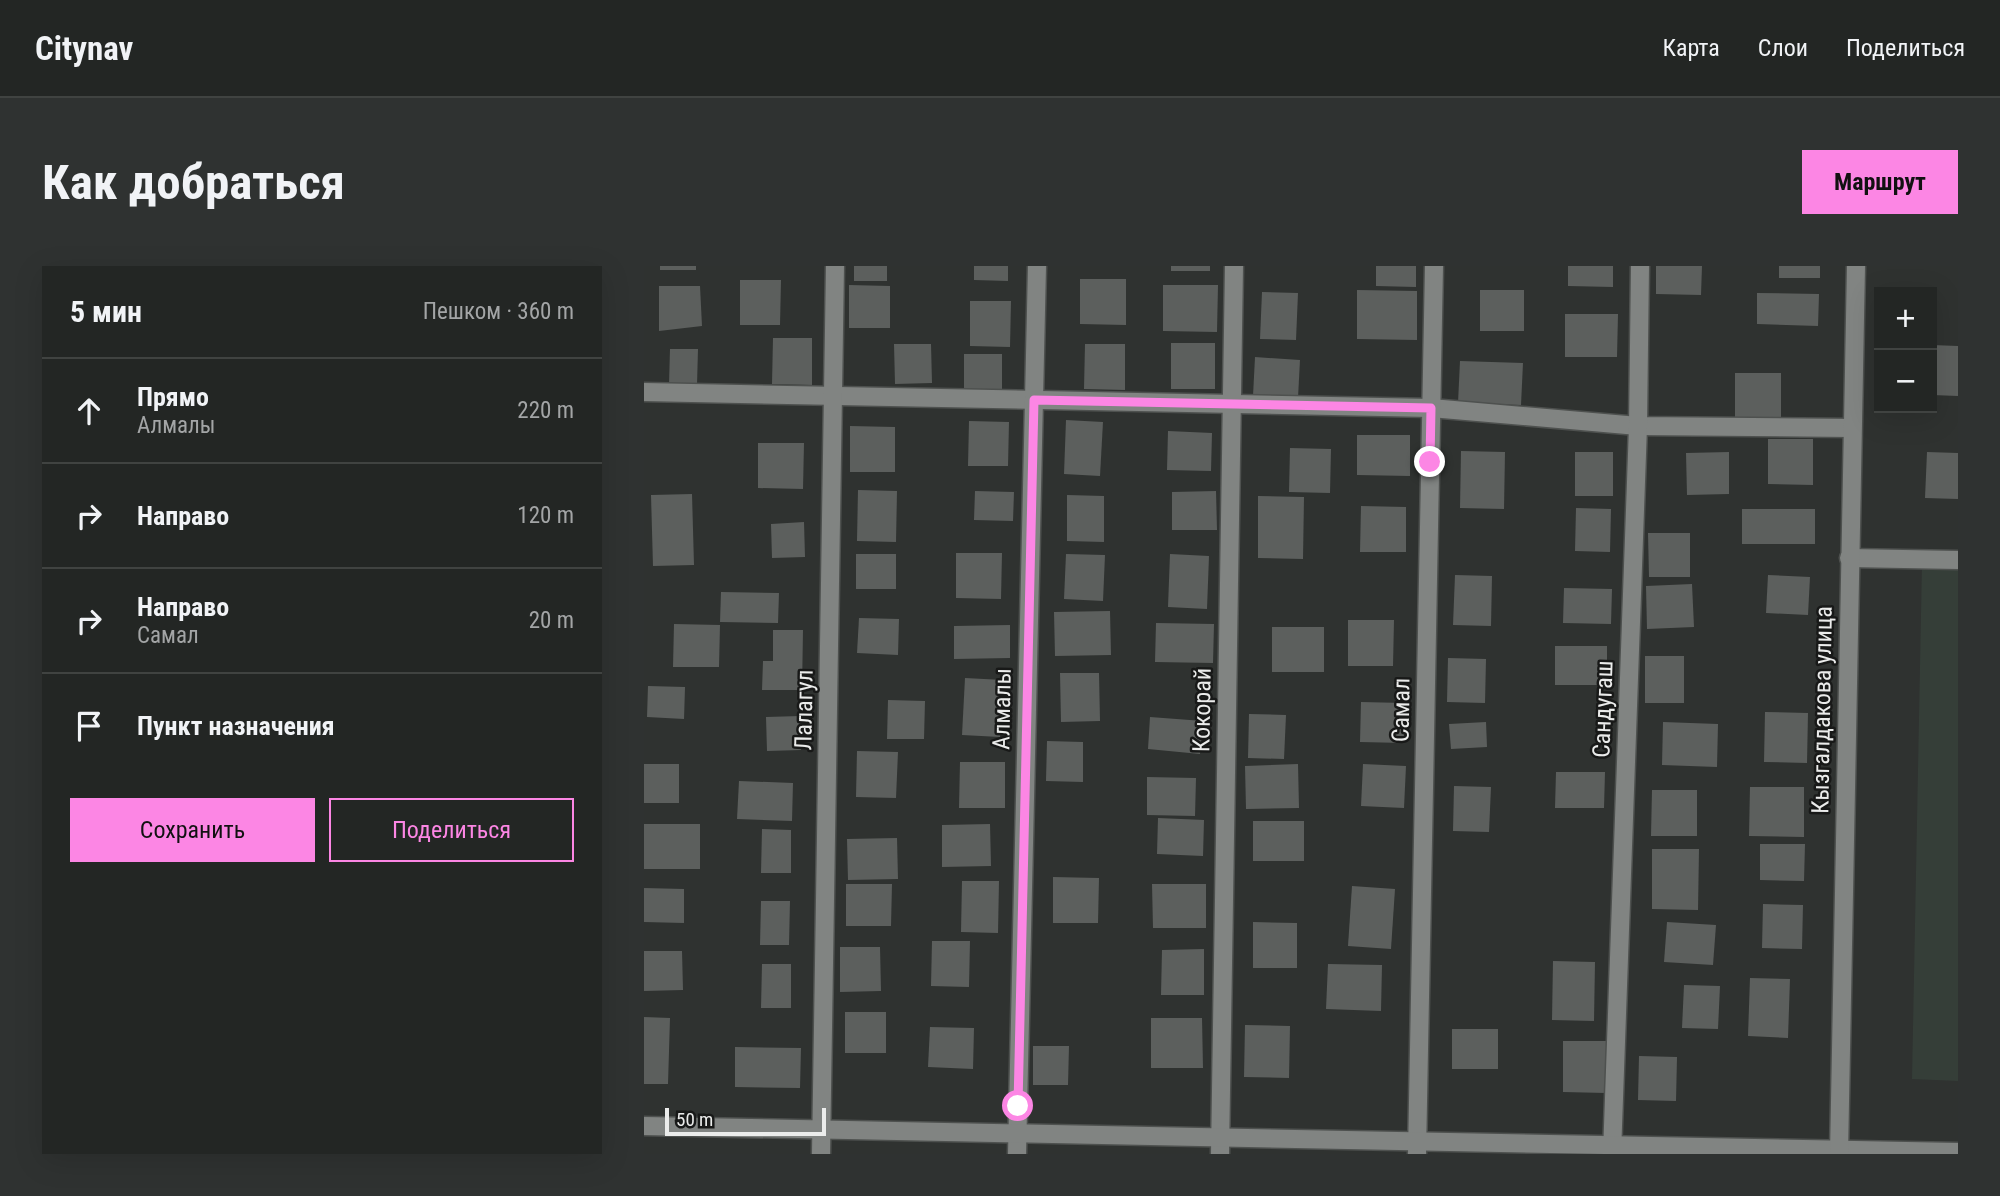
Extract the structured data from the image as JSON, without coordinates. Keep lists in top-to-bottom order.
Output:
{
  "streets": {
    "street": [
      "Алмалы",
      "Сандугаш",
      "Лалагул",
      "Кокорай",
      "Самал",
      "Кызгалдакова улица"
    ]
  },
  "scale_bar": "50 m",
  "page": {
    "header": "Citynav",
    "nav": ["Карта", "Слои", "Поделиться"],
    "buttons": [
      "Маршрут",
      ["Сохранить", "Поделиться"]
    ],
    "title": "Как добраться",
    "heading": ["5 мин", "Пешком · 360 m"],
    "map_buttons": ["+", "−"],
    "list": [
      ["Прямо", "Алмалы", "220 m"],
      ["Направо", "120 m"],
      ["Направо", "Самал", "20 m"],
      "Пункт назначения"
    ],
    "scale": "50 m"
  }
}
